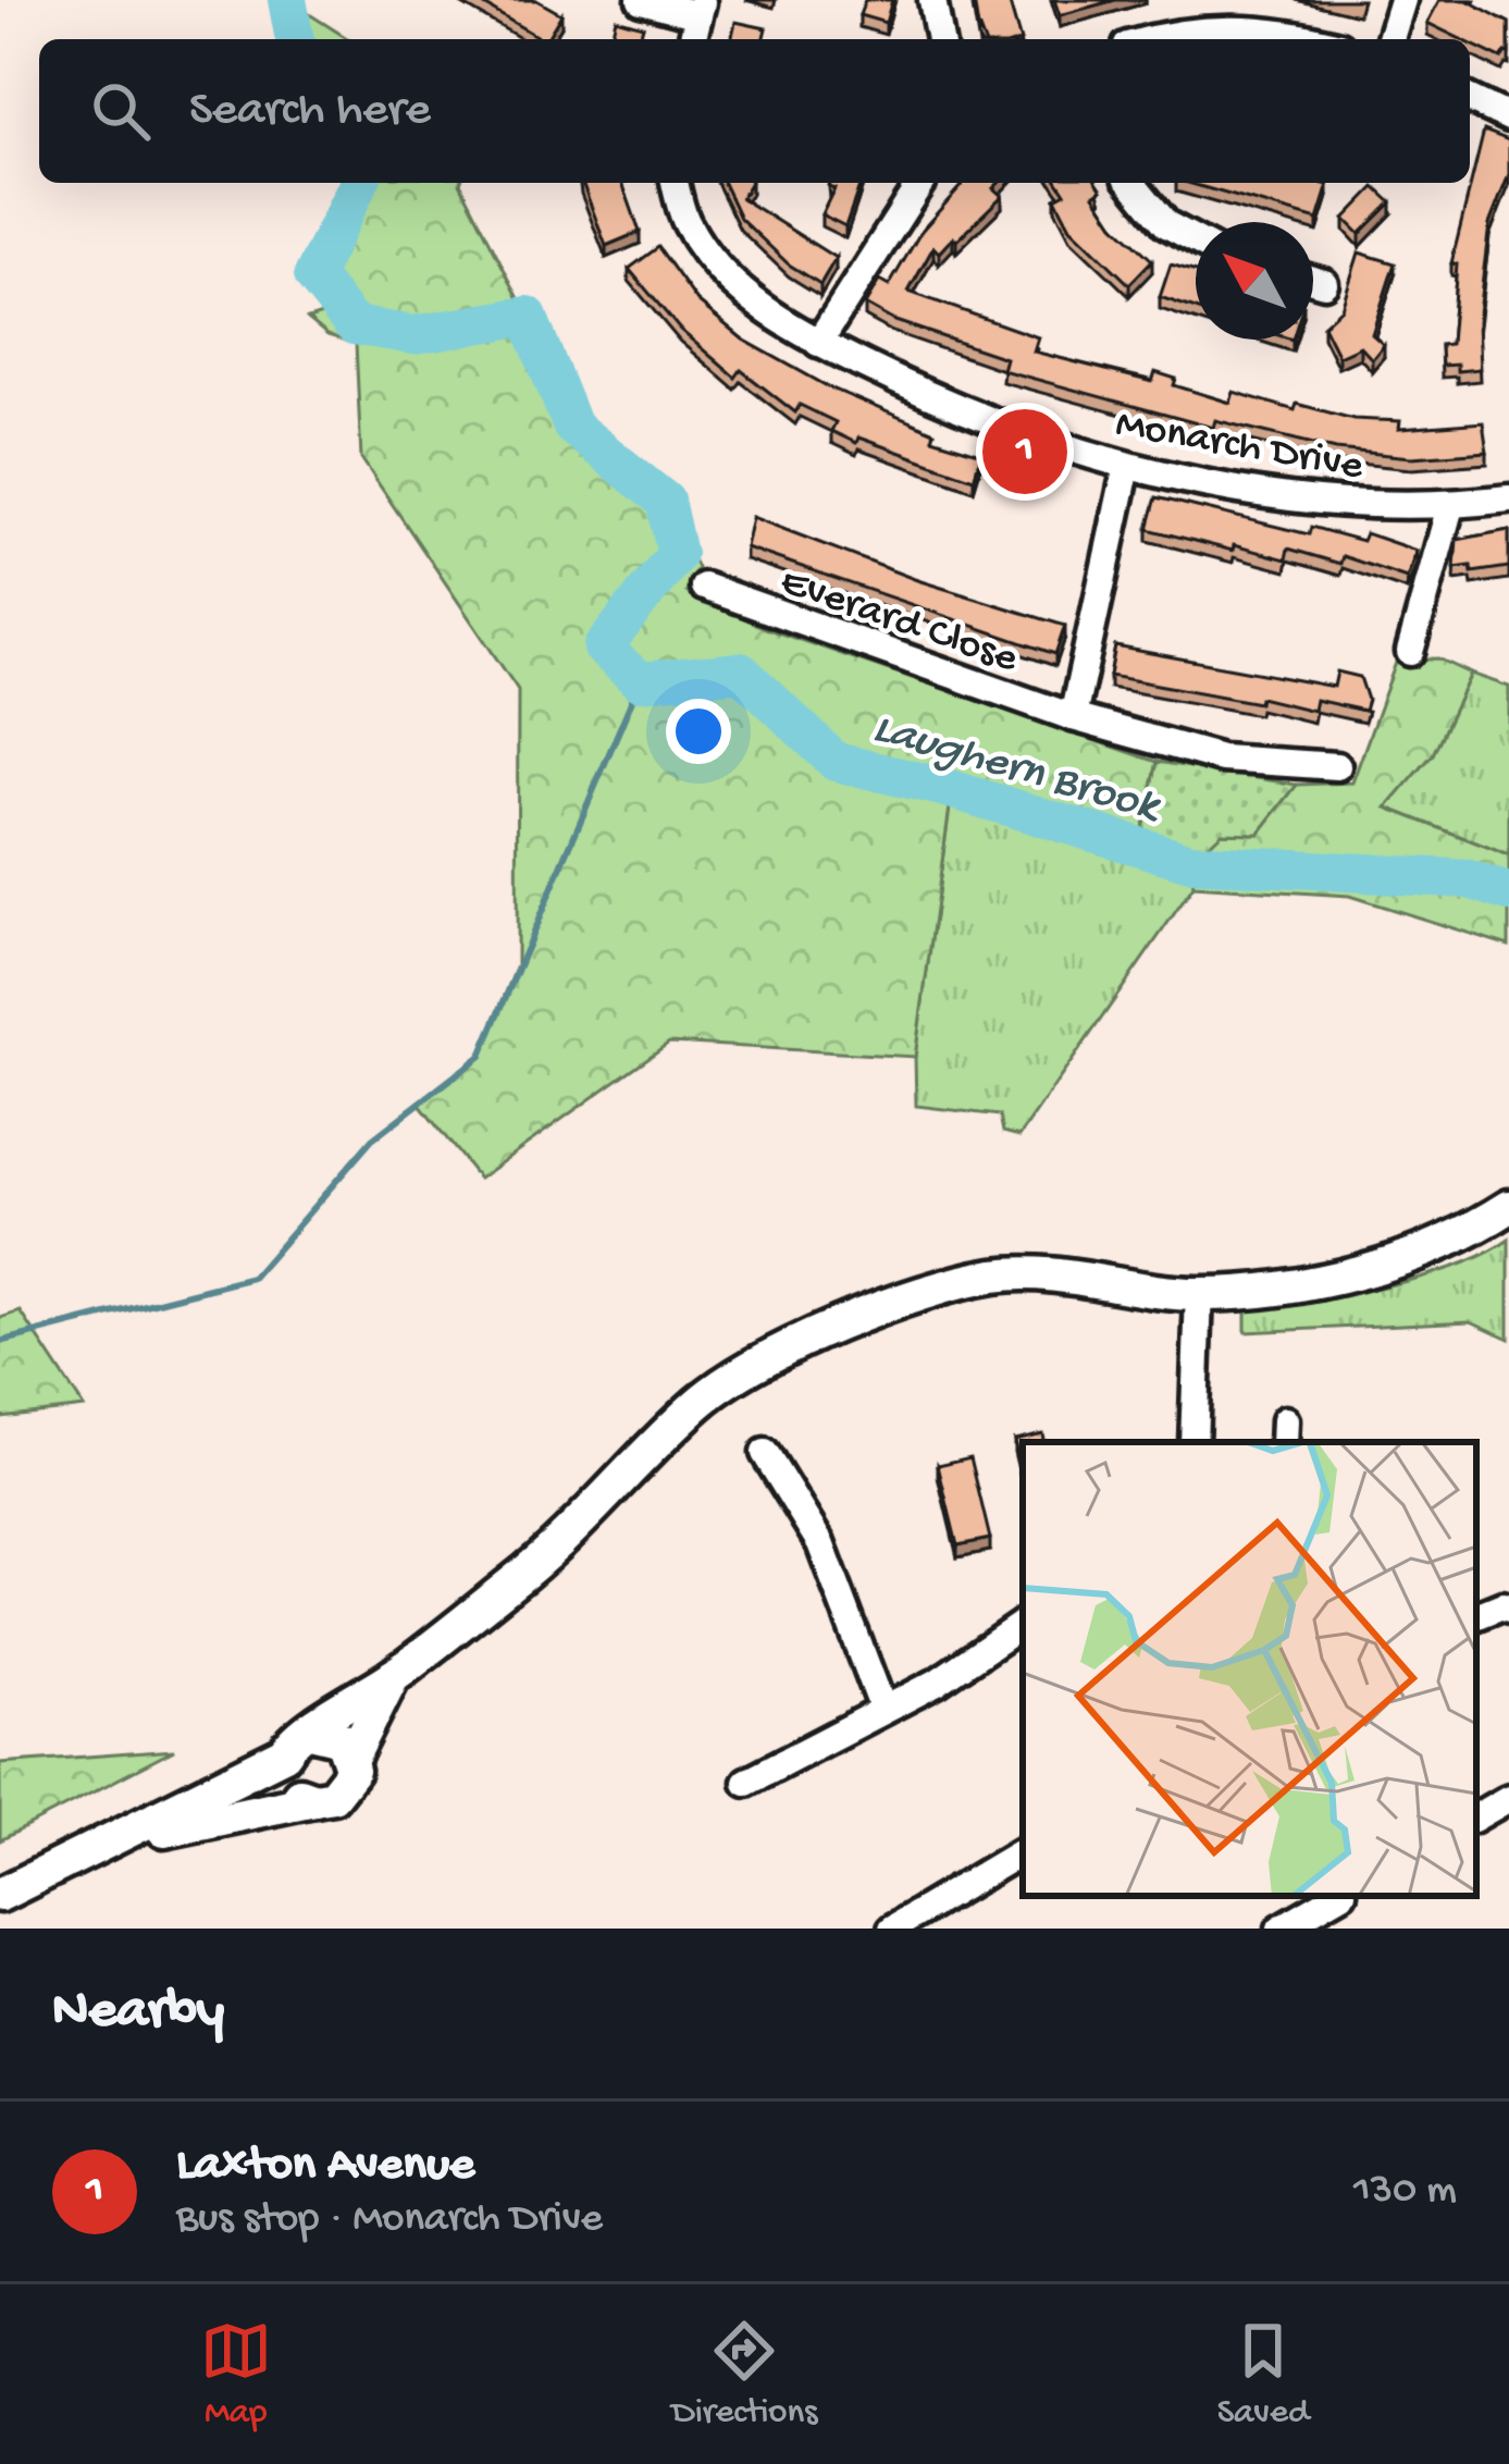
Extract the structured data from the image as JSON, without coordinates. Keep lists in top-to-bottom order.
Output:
{
  "streets": {
    "street": ["Monarch Drive", "Everard Close"]
  },
  "crossings": [
    ["Monarch Drive", "Everard Close"]
  ],
  "water": ["Laughern Brook"],
  "north": "top left",
  "page": {
    "search": "Search here",
    "pins": "1",
    "heading": "Nearby",
    "list": [
      {
        "mark": "1",
        "name": "Laxton Avenue",
        "note": "Bus stop · Monarch Drive",
        "value": "130 m"
      }
    ],
    "nav": ["Map", "Directions", "Saved"]
  }
}
